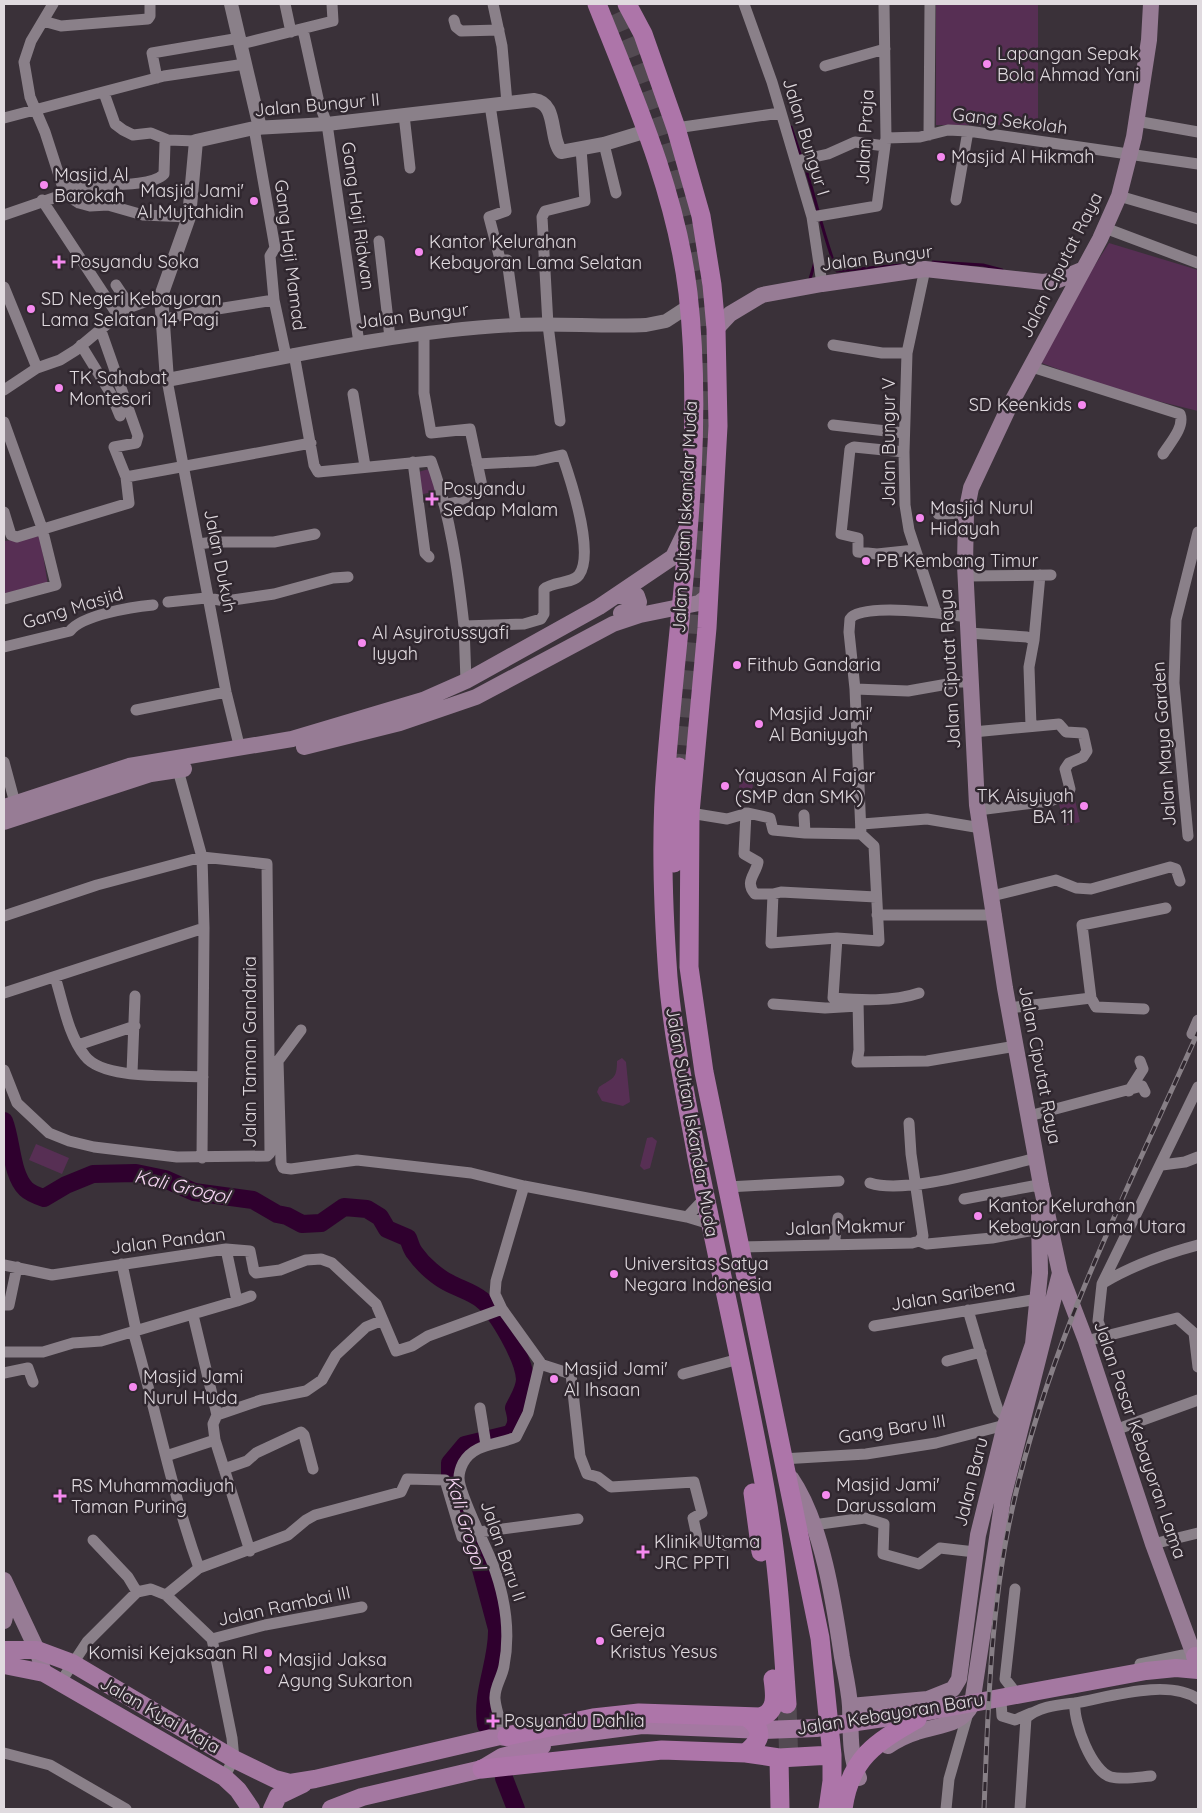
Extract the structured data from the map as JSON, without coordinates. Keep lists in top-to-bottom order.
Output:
{
  "streets": {
    "highway": ["Jalan Sultan Iskandar Muda"],
    "main road": [
      "Jalan Bungur",
      "Jalan Ciputat Raya",
      "Jalan Pasar Kebayoran Lama",
      "Jalan Baru",
      "Jalan Kebayoran Baru",
      "Jalan Kyai Maja"
    ],
    "street": [
      "Jalan Bungur II",
      "Gang Sekolah",
      "Jalan Bungur I",
      "Jalan Praja",
      "Gang Haji Ridwan",
      "Gang Haji Mamad",
      "Jalan Bungur V",
      "Jalan Dukuh",
      "Gang Masjid",
      "Jalan Maya Garden",
      "Jalan Taman Gandaria",
      "Jalan Makmur",
      "Jalan Pandan",
      "Jalan Saribena",
      "Gang Baru III",
      "Jalan Baru II",
      "Jalan Rambai III"
    ]
  },
  "crossings": [
    ["Jalan Bungur II", "Gang Haji Ridwan"],
    ["Jalan Bungur II", "Gang Haji Mamad"],
    ["Jalan Bungur II", "Jalan Sultan Iskandar Muda"],
    ["Gang Sekolah", "Jalan Bungur I"],
    ["Gang Sekolah", "Jalan Praja"],
    ["Gang Sekolah", "Jalan Ciputat Raya"],
    ["Jalan Bungur I", "Jalan Praja"],
    ["Jalan Bungur I", "Jalan Bungur"],
    ["Gang Haji Ridwan", "Jalan Bungur"],
    ["Gang Haji Mamad", "Jalan Bungur"],
    ["Jalan Bungur", "Jalan Ciputat Raya"],
    ["Jalan Bungur", "Jalan Bungur V"],
    ["Jalan Bungur", "Jalan Sultan Iskandar Muda"],
    ["Jalan Bungur", "Jalan Dukuh"],
    ["Jalan Ciputat Raya", "Jalan Pasar Kebayoran Lama"],
    ["Jalan Ciputat Raya", "Jalan Baru"],
    ["Jalan Sultan Iskandar Muda", "Jalan Makmur"],
    ["Jalan Sultan Iskandar Muda", "Gang Baru III"],
    ["Jalan Sultan Iskandar Muda", "Jalan Baru"],
    ["Jalan Saribena", "Jalan Baru"],
    ["Gang Baru III", "Jalan Baru"],
    ["Jalan Pasar Kebayoran Lama", "Jalan Baru"],
    ["Jalan Pasar Kebayoran Lama", "Jalan Kebayoran Baru"],
    ["Jalan Baru II", "Jalan Kebayoran Baru"],
    ["Jalan Kebayoran Baru", "Jalan Kyai Maja"]
  ],
  "water": ["Kali Grogol"],
  "places": {
    "other": [
      "Lapangan Sepak Bola Ahmad Yani",
      "Masjid Al Hikmah",
      "Masjid Al Barokah",
      "Masjid Jami' Al Mujtahidin",
      "Kantor Kelurahan Kebayoran Lama Selatan",
      "SD Negeri Kebayoran Lama Selatan 14 Pagi",
      "TK Sahabat Montesori",
      "SD Keenkids",
      "Masjid Nurul Hidayah",
      "PB Kembang Timur",
      "Al Asyirotussyafi Iyyah",
      "Fithub Gandaria",
      "Masjid Jami' Al Baniyyah",
      "Yayasan Al Fajar (SMP dan SMK)",
      "TK Aisyiyah BA 11",
      "Kantor Kelurahan Kebayoran Lama Utara",
      "Universitas Satya Negara Indonesia",
      "Masjid Jami' Al Ihsaan",
      "Masjid Jami Nurul Huda",
      "Masjid Jami' Darussalam",
      "Gereja Kristus Yesus",
      "Komisi Kejaksaan RI",
      "Masjid Jaksa Agung Sukarton"
    ],
    "health": [
      "Posyandu Soka",
      "Posyandu Sedap Malam",
      "RS Muhammadiyah Taman Puring",
      "Klinik Utama JRC PPTI",
      "Posyandu Dahlia"
    ]
  }
}
